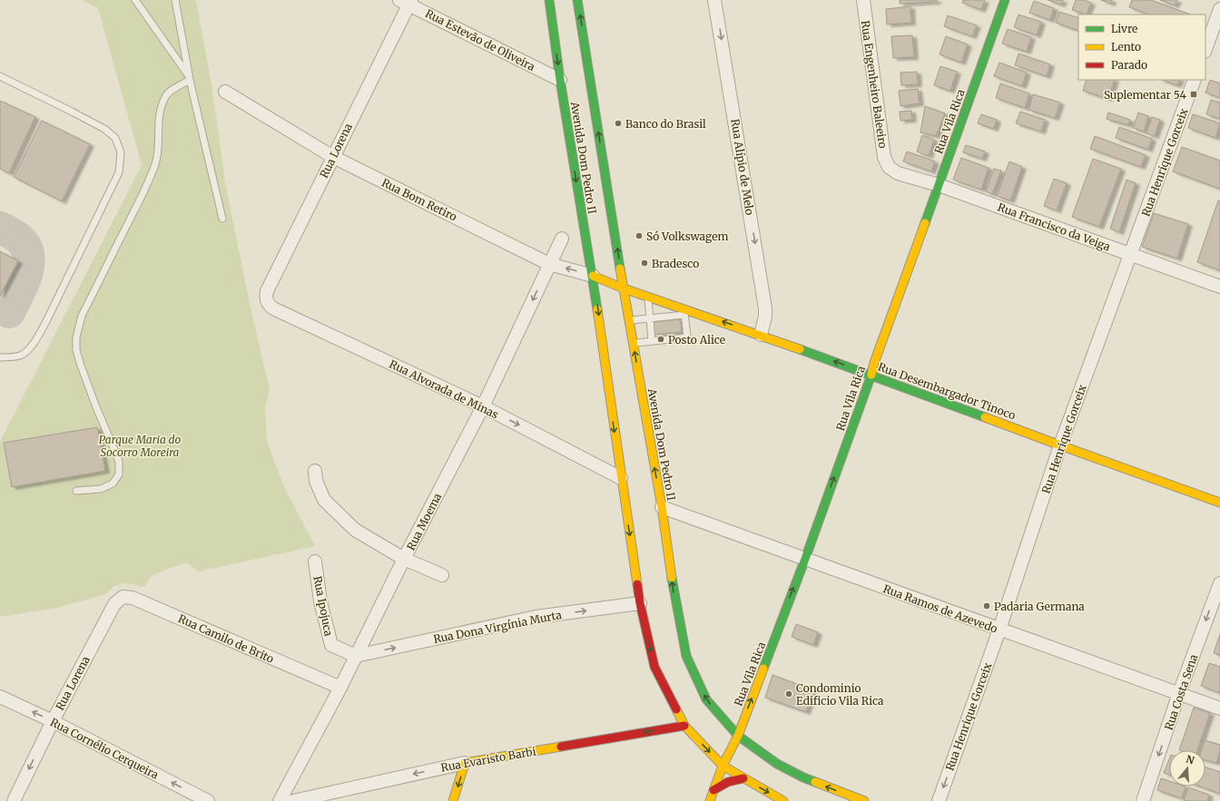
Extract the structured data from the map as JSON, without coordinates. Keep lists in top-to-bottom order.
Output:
{
  "streets": {
    "main road": [
      "Rua Vila Rica",
      "Avenida Dom Pedro II",
      "Rua Bom Retiro",
      "Rua Desembargador Tinoco",
      "Rua Evaristo Barbi"
    ],
    "street": [
      "Rua Estevão de Oliveira",
      "Rua Engenheiro Baleeiro",
      "Rua Lorena",
      "Rua Henrique Gorceix",
      "Rua Alípio de Melo",
      "Rua Francisco da Veiga",
      "Rua Alvorada de Minas",
      "Rua Moema",
      "Rua Ipojuca",
      "Rua Ramos de Azevedo",
      "Rua Dona Virgínia Murta",
      "Rua Camilo de Brito",
      "Rua Costa Sena",
      "Rua Cornélio Cerqueira"
    ]
  },
  "crossings": [
    ["Rua Estevão de Oliveira", "Rua Lorena"],
    ["Rua Estevão de Oliveira", "Avenida Dom Pedro II"],
    ["Rua Engenheiro Baleeiro", "Rua Francisco da Veiga"],
    ["Rua Vila Rica", "Avenida Dom Pedro II"],
    ["Rua Vila Rica", "Rua Francisco da Veiga"],
    ["Rua Vila Rica", "Rua Desembargador Tinoco"],
    ["Rua Vila Rica", "Rua Ramos de Azevedo"],
    ["Rua Lorena", "Rua Bom Retiro"],
    ["Rua Lorena", "Rua Alvorada de Minas"],
    ["Rua Lorena", "Rua Camilo de Brito"],
    ["Rua Lorena", "Rua Cornélio Cerqueira"],
    ["Avenida Dom Pedro II", "Rua Bom Retiro"],
    ["Avenida Dom Pedro II", "Rua Alvorada de Minas"],
    ["Avenida Dom Pedro II", "Rua Desembargador Tinoco"],
    ["Avenida Dom Pedro II", "Rua Ramos de Azevedo"],
    ["Avenida Dom Pedro II", "Rua Dona Virgínia Murta"],
    ["Avenida Dom Pedro II", "Rua Evaristo Barbi"],
    ["Rua Henrique Gorceix", "Rua Francisco da Veiga"],
    ["Rua Henrique Gorceix", "Rua Desembargador Tinoco"],
    ["Rua Henrique Gorceix", "Rua Ramos de Azevedo"],
    ["Rua Alípio de Melo", "Rua Desembargador Tinoco"],
    ["Rua Bom Retiro", "Rua Desembargador Tinoco"],
    ["Rua Bom Retiro", "Rua Moema"],
    ["Rua Alvorada de Minas", "Rua Moema"],
    ["Rua Moema", "Rua Ipojuca"],
    ["Rua Moema", "Rua Dona Virgínia Murta"],
    ["Rua Moema", "Rua Camilo de Brito"],
    ["Rua Ipojuca", "Rua Dona Virgínia Murta"],
    ["Rua Ramos de Azevedo", "Rua Costa Sena"]
  ],
  "one_way": [
    "Rua Vila Rica",
    "Rua Alípio de Melo",
    "Rua Alvorada de Minas",
    "Rua Dona Virgínia Murta",
    "Rua Costa Sena",
    "Rua Cornélio Cerqueira",
    "Rua Evaristo Barbi"
  ],
  "parks": ["Parque Maria do Socorro Moreira"],
  "places": {
    "transit": ["Suplementar 54"],
    "other": [
      "Banco do Brasil",
      "Só Volkswagem",
      "Bradesco",
      "Posto Alice",
      "Padaria Germana",
      "Condominio Edificio Vila Rica"
    ]
  },
  "legend": ["Livre", "Lento", "Parado"],
  "north": "top"
}
